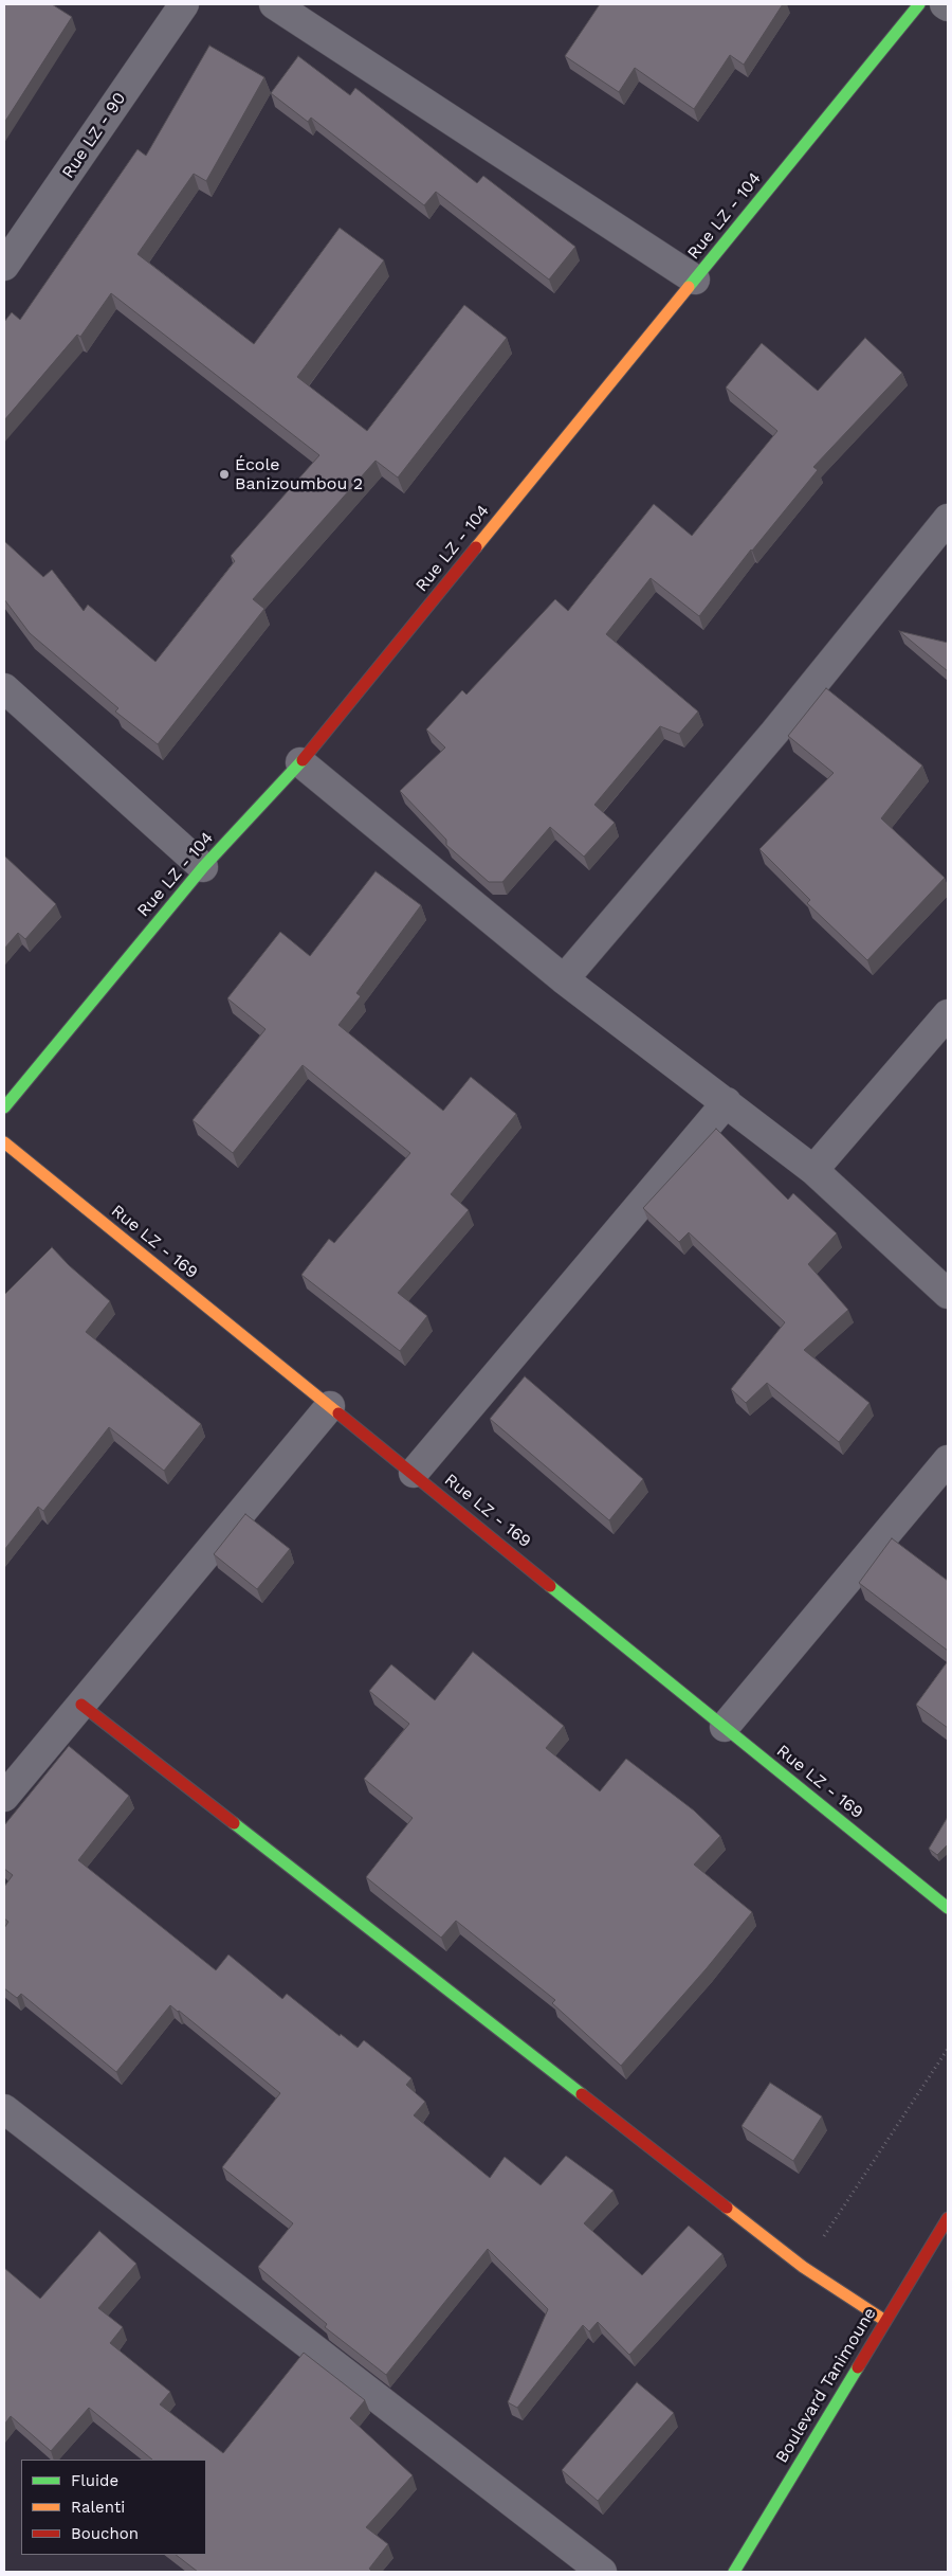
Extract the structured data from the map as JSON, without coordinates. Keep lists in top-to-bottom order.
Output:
{
  "streets": {
    "street": [
      "Rue LZ - 90",
      "Rue LZ - 104",
      "Rue LZ - 169",
      "Boulevard Tanimoune"
    ]
  },
  "places": ["École Banizoumbou 2"],
  "legend": ["Fluide", "Ralenti", "Bouchon"]
}
